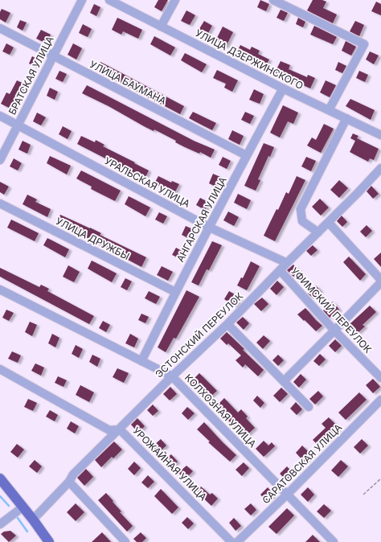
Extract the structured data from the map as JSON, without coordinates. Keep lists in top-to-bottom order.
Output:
{
  "streets": {
    "street": [
      "УЛИЦА ДЗЕРЖИНСКОГО",
      "БРАТСКАЯ УЛИЦА",
      "УЛИЦА БАУМАНА",
      "УРАЛЬСКАЯ УЛИЦА",
      "АНГАРСКАЯ УЛИЦА",
      "УЛИЦА ДРУЖБЫ",
      "УФИМСКИЙ ПЕРЕУЛОК",
      "ЭСТОНСКИЙ ПЕРЕУЛОК",
      "КОЛХОЗНАЯ УЛИЦА",
      "УРОЖАЙНАЯ УЛИЦА",
      "САРАТОВСКАЯ УЛИЦА"
    ]
  },
  "crossings": [
    ["УЛИЦА ДЗЕРЖИНСКОГО", "АНГАРСКАЯ УЛИЦА"],
    ["БРАТСКАЯ УЛИЦА", "УЛИЦА БАУМАНА"],
    ["БРАТСКАЯ УЛИЦА", "УРАЛЬСКАЯ УЛИЦА"],
    ["УЛИЦА БАУМАНА", "АНГАРСКАЯ УЛИЦА"],
    ["УРАЛЬСКАЯ УЛИЦА", "АНГАРСКАЯ УЛИЦА"],
    ["УРАЛЬСКАЯ УЛИЦА", "ЭСТОНСКИЙ ПЕРЕУЛОК"],
    ["АНГАРСКАЯ УЛИЦА", "УЛИЦА ДРУЖБЫ"],
    ["АНГАРСКАЯ УЛИЦА", "КОЛХОЗНАЯ УЛИЦА"],
    ["УФИМСКИЙ ПЕРЕУЛОК", "ЭСТОНСКИЙ ПЕРЕУЛОК"],
    ["ЭСТОНСКИЙ ПЕРЕУЛОК", "КОЛХОЗНАЯ УЛИЦА"],
    ["ЭСТОНСКИЙ ПЕРЕУЛОК", "УРОЖАЙНАЯ УЛИЦА"],
    ["КОЛХОЗНАЯ УЛИЦА", "САРАТОВСКАЯ УЛИЦА"]
  ]
}
